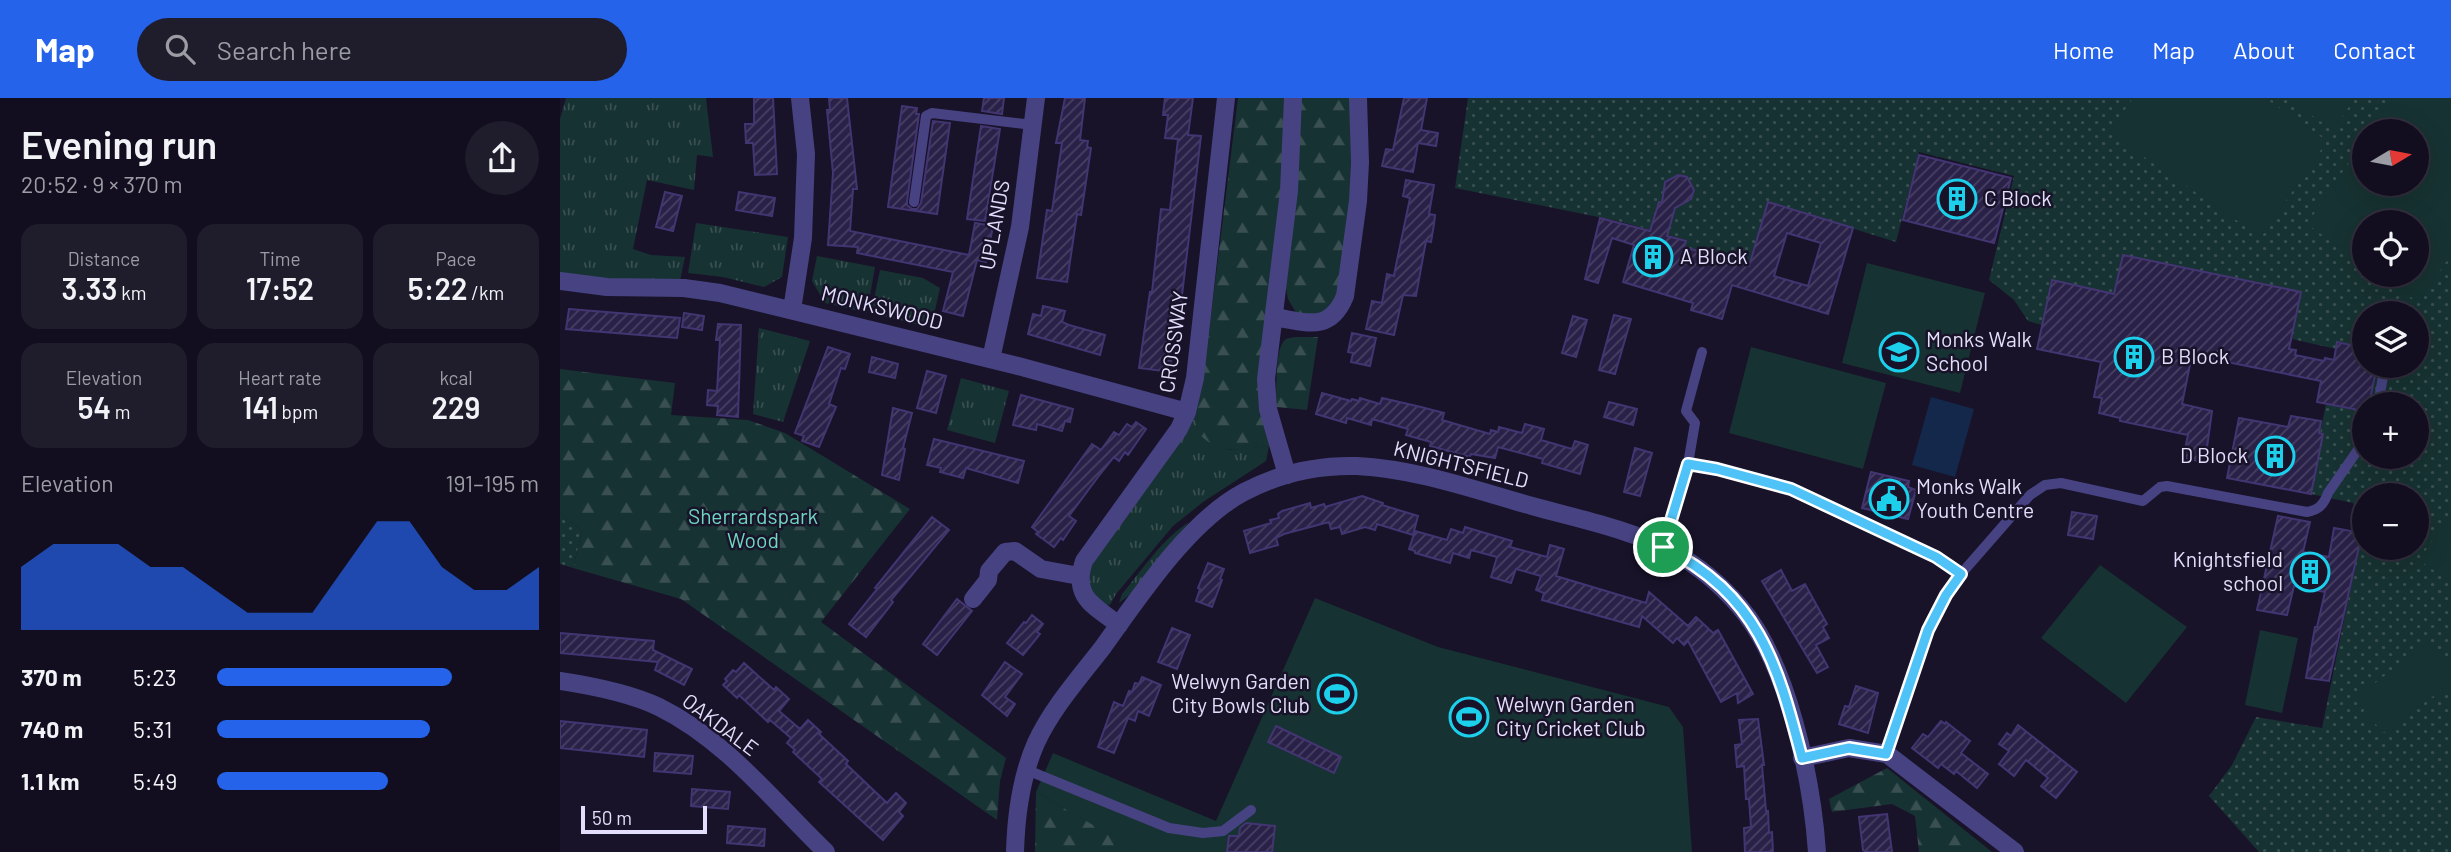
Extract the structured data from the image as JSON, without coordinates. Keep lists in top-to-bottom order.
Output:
{
  "streets": {
    "street": [
      "UPLANDS",
      "MONKSWOOD",
      "CROSSWAY",
      "KNIGHTSFIELD",
      "OAKDALE"
    ]
  },
  "crossings": [
    ["UPLANDS", "MONKSWOOD"],
    ["MONKSWOOD", "CROSSWAY"]
  ],
  "parks": ["Sherrardspark Wood"],
  "places": {
    "building": [
      "C Block",
      "A Block",
      "B Block",
      "D Block",
      "Knightsfield school"
    ],
    "school or university": ["Monks Walk School"],
    "public building": ["Monks Walk Youth Centre"],
    "sports": ["Welwyn Garden City Bowls Club", "Welwyn Garden City Cricket Club"]
  },
  "scale_bar": "50 m",
  "north": "right",
  "page": {
    "header": "Map",
    "search": "Search here",
    "nav": [
      "Home",
      "Map",
      "About",
      "Contact"
    ],
    "heading": ["Evening run", "20:52 · 9 × 370 m"],
    "map_buttons": ["+", "−"],
    "stats": [
      ["Distance", "3.33 km"],
      ["Time", "17:52"],
      ["Pace", "5:22 /km"],
      ["Elevation", "54 m"],
      ["Heart rate", "141 bpm"],
      ["kcal", "229"]
    ],
    "chart": ["Elevation", "191–195 m"],
    "list": [
      {
        "name": "370 m",
        "note": "5:23"
      },
      {
        "name": "740 m",
        "note": "5:31"
      },
      {
        "name": "1.1 km",
        "note": "5:49"
      }
    ],
    "scale": "50 m"
  }
}
